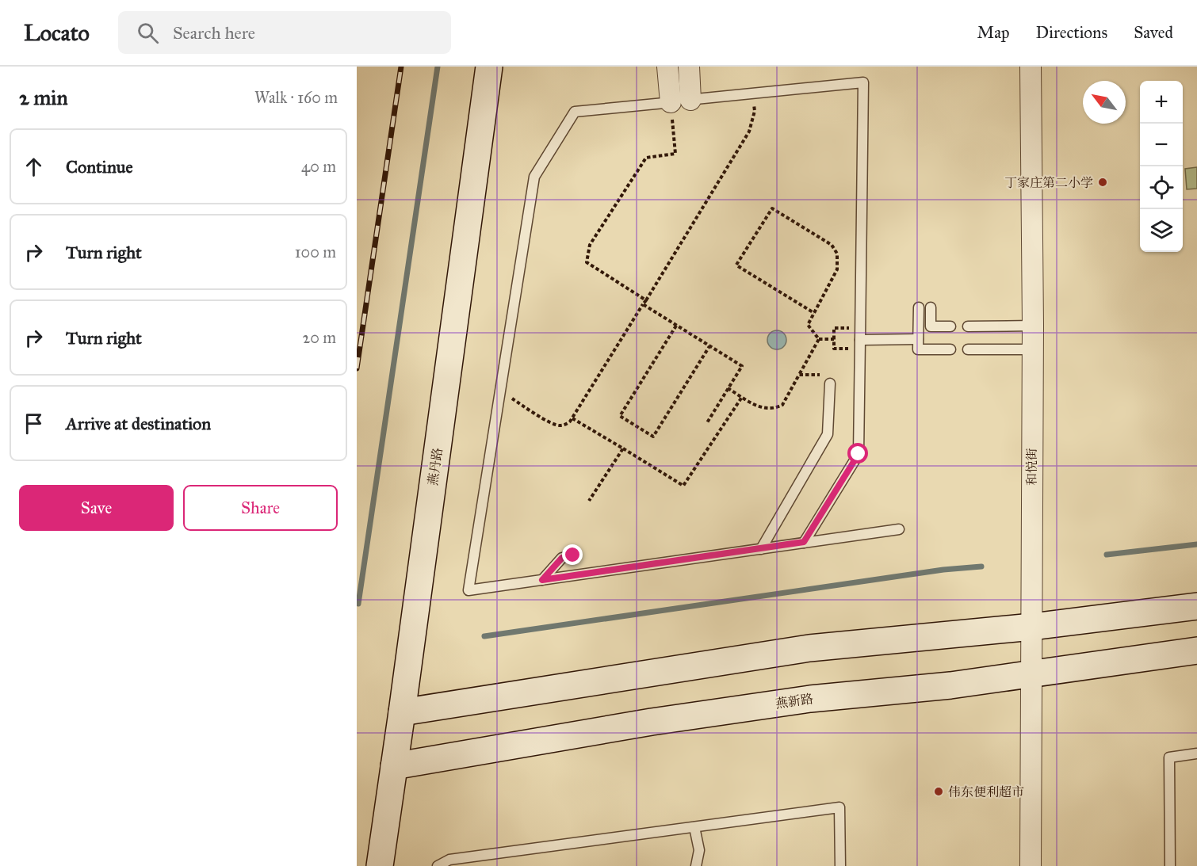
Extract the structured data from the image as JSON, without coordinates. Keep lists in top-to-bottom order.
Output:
{
  "streets": {
    "street": ["燕丹路", "和悦街", "燕新路"]
  },
  "crossings": [
    ["燕丹路", "燕新路"],
    ["和悦街", "燕新路"]
  ],
  "places": ["丁家庄第二小学", "伟东便利超市"],
  "north": "top left",
  "page": {
    "header": "Locato",
    "search": "Search here",
    "nav": ["Map", "Directions", "Saved"],
    "heading": ["2 min", "Walk · 160 m"],
    "map_buttons": ["+", "−"],
    "list": [
      ["Continue", "40 m"],
      ["Turn right", "100 m"],
      ["Turn right", "20 m"],
      "Arrive at destination"
    ],
    "buttons": ["Save", "Share"]
  }
}
